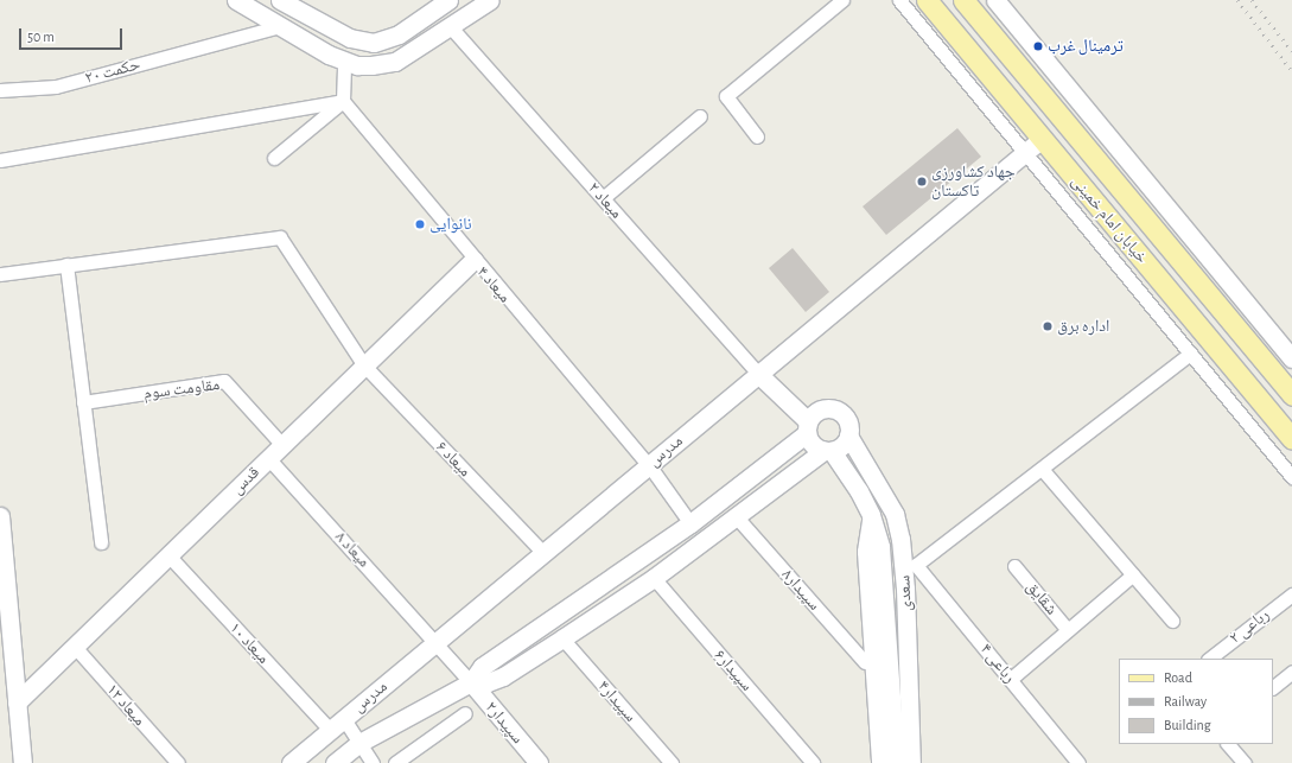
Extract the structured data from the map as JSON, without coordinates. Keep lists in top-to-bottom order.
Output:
{
  "streets": {
    "main road": ["خیابان امام خمینی"],
    "street": [
      "حکمت ۲۰",
      "میعاد ۲",
      "میعاد ۴",
      "مقاومت سوم",
      "مدرس",
      "میعاد ۶",
      "قدس",
      "میعاد ۸",
      "سپیدار۸",
      "سعدی",
      "شقایق",
      "رباعی ۲",
      "میعاد ۱۰",
      "رباعی ۴",
      "سپیدار۶",
      "سپیدار۴",
      "میعاد ۱۲",
      "سپیدار۲"
    ]
  },
  "crossings": [
    ["میعاد ۲", "مدرس"],
    ["خیابان امام خمینی", "مدرس"],
    ["میعاد ۴", "مدرس"],
    ["میعاد ۴", "قدس"],
    ["مقاومت سوم", "قدس"],
    ["مدرس", "میعاد ۶"],
    ["مدرس", "میعاد ۸"],
    ["مدرس", "میعاد ۱۰"],
    ["مدرس", "سپیدار۲"],
    ["میعاد ۶", "قدس"],
    ["قدس", "میعاد ۸"],
    ["قدس", "میعاد ۱۰"],
    ["قدس", "میعاد ۱۲"],
    ["میعاد ۸", "سپیدار۲"]
  ],
  "places": [
    "ترمینال غرب",
    "جهاد کشاورزی تاکستان",
    "نانوایی",
    "اداره برق"
  ],
  "legend": ["Road", "Railway", "Building"],
  "scale_bar": "50 m"
}
